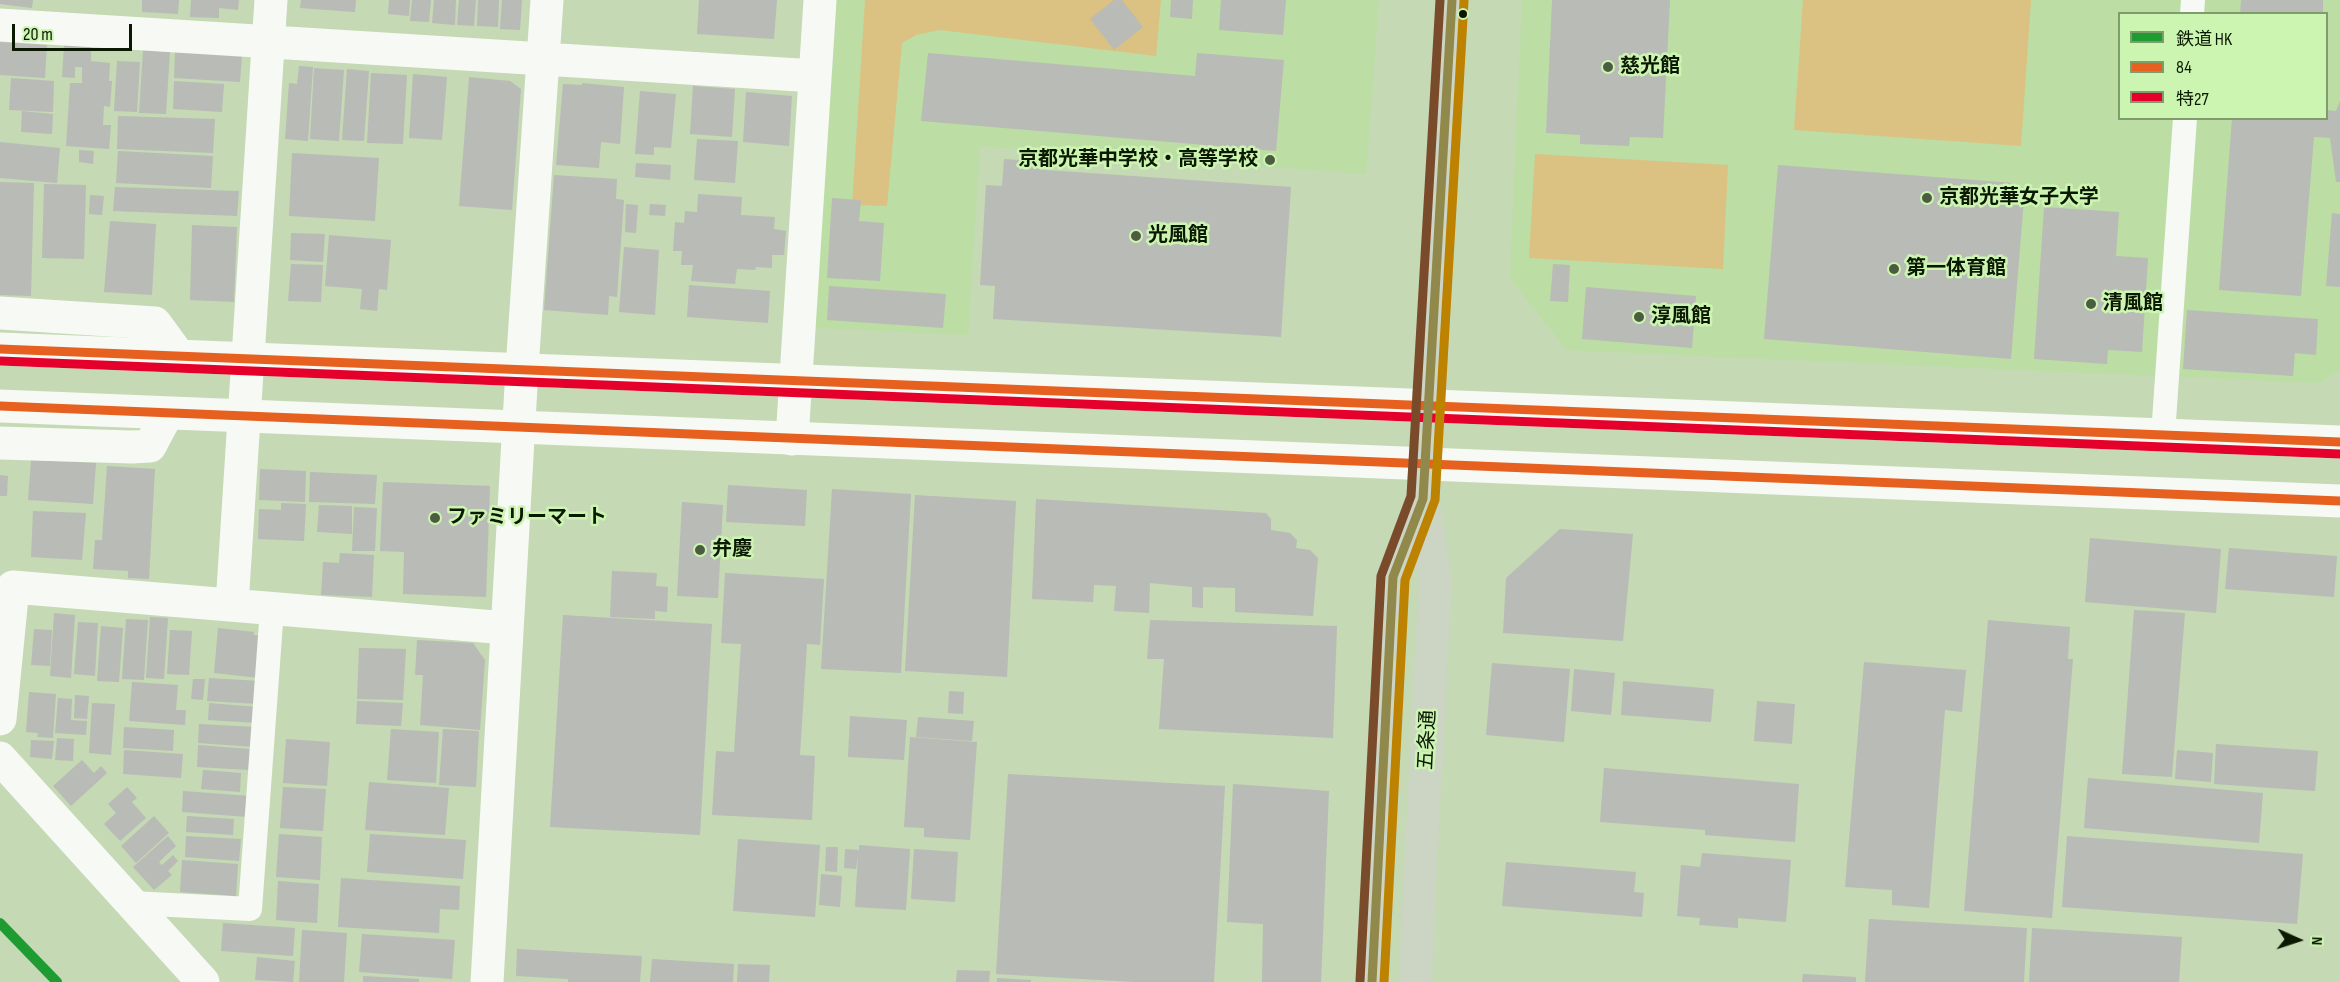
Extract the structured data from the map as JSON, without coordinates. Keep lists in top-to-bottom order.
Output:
{
  "streets": {
    "highway": ["五条通"]
  },
  "places": [
    "慈光館",
    "京都光華中学校・高等学校",
    "京都光華女子大学",
    "光風館",
    "第一体育館",
    "清風館",
    "淳風館",
    "ファミリーマート",
    "弁慶"
  ],
  "lines": ["transit line 84", "transit line 特27", "rail line HK"],
  "legend": ["鉄道 HK", "84", "特27"],
  "scale_bar": "20 m",
  "north": "right"
}
